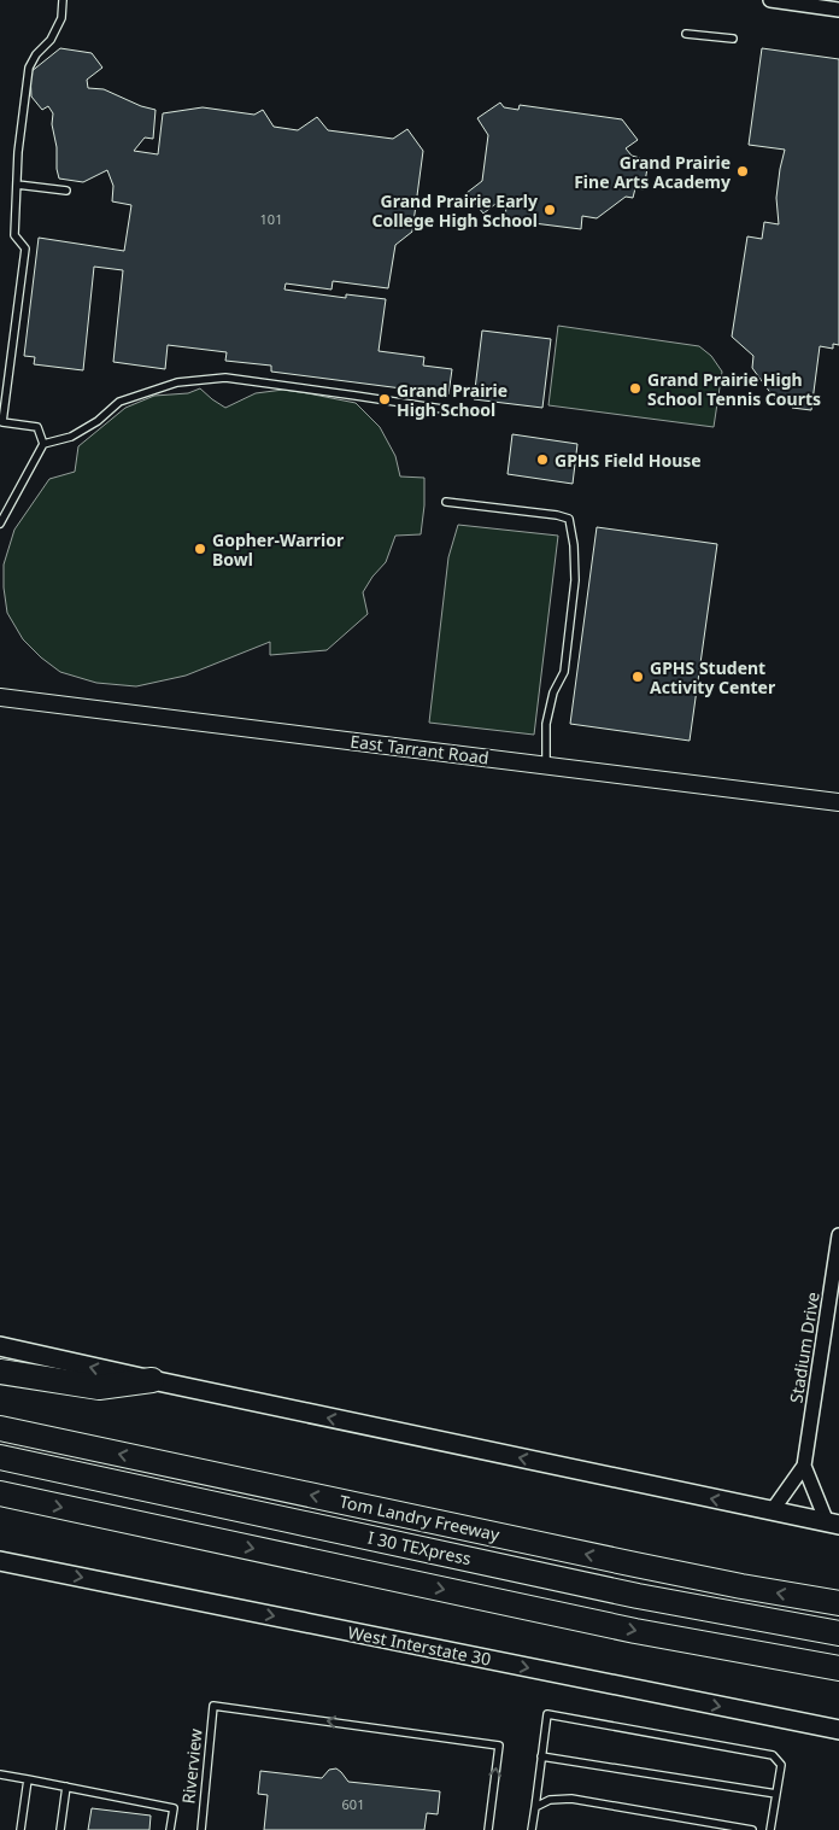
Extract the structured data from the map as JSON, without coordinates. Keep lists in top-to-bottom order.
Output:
{
  "streets": {
    "highway": ["Tom Landry Freeway", "I 30 TEXpress"],
    "main road": ["West Interstate 30"],
    "street": ["East Tarrant Road", "Stadium Drive"],
    "lane": ["Riverview"]
  },
  "one_way": ["West Interstate 30"],
  "places": [
    "Grand Prairie Fine Arts Academy",
    "Grand Prairie Early College High School",
    "Grand Prairie High School Tennis Courts",
    "Grand Prairie High School",
    "GPHS Field House",
    "Gopher-Warrior Bowl",
    "GPHS Student Activity Center"
  ],
  "house_numbers": ["101", "601"]
}
